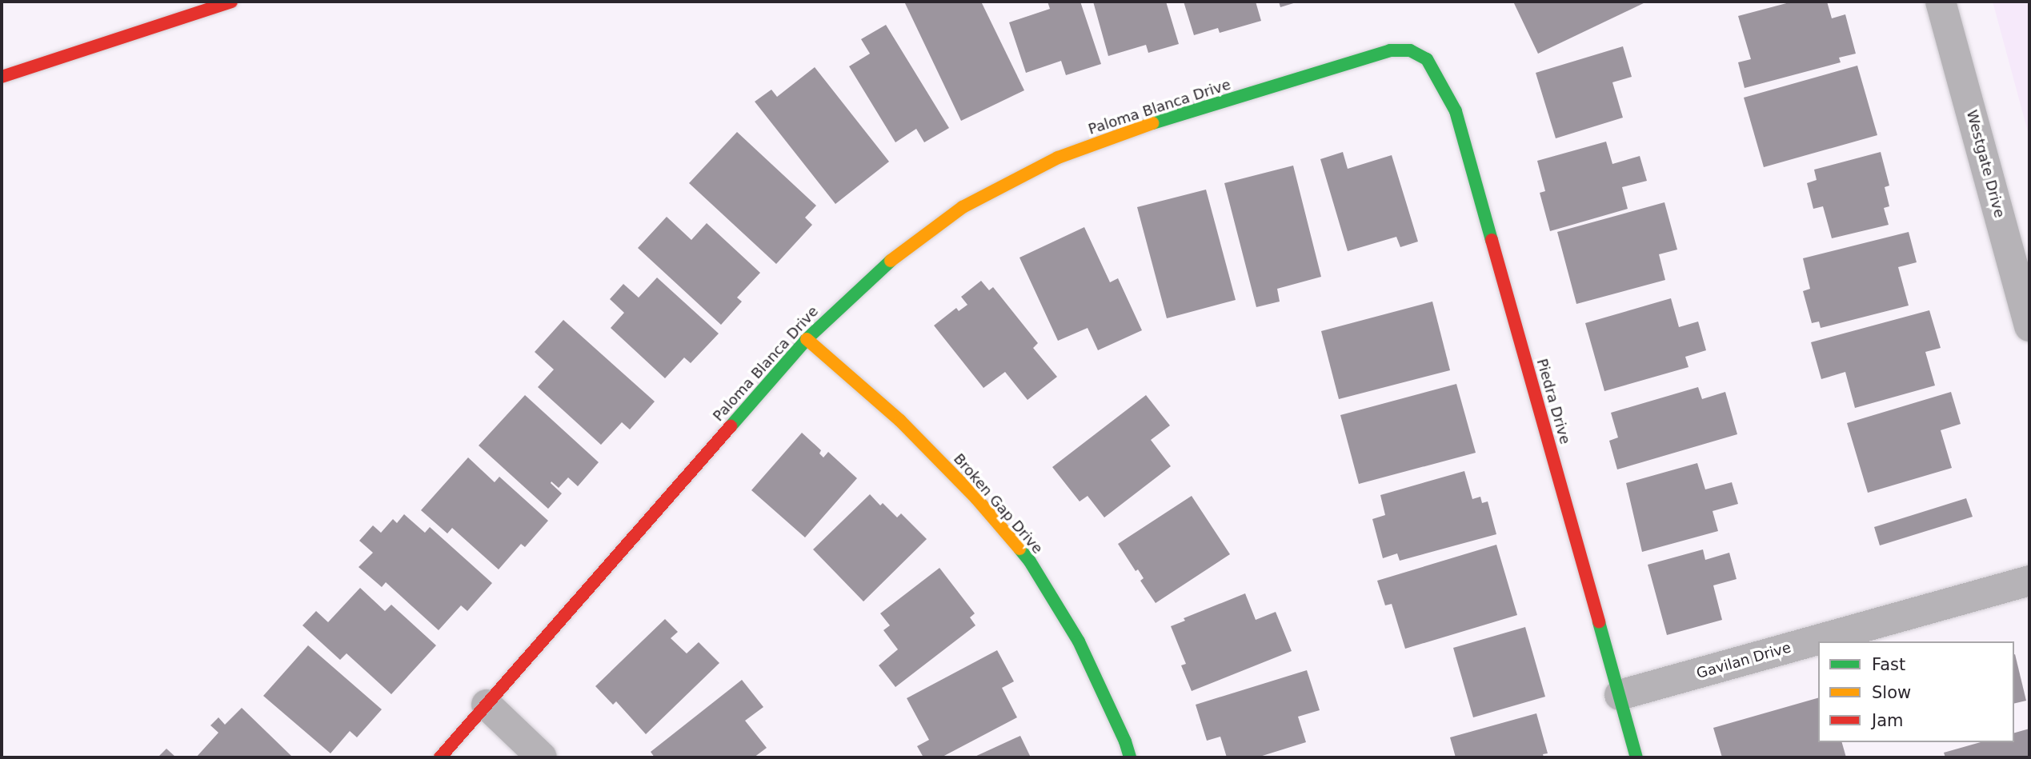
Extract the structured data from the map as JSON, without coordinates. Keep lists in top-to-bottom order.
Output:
{
  "streets": {
    "street": [
      "Paloma Blanca Drive",
      "Westgate Drive",
      "Piedra Drive",
      "Broken Gap Drive",
      "Gavilan Drive"
    ]
  },
  "crossings": [
    ["Paloma Blanca Drive", "Piedra Drive"],
    ["Paloma Blanca Drive", "Broken Gap Drive"],
    ["Piedra Drive", "Gavilan Drive"]
  ],
  "legend": ["Fast", "Slow", "Jam"]
}
